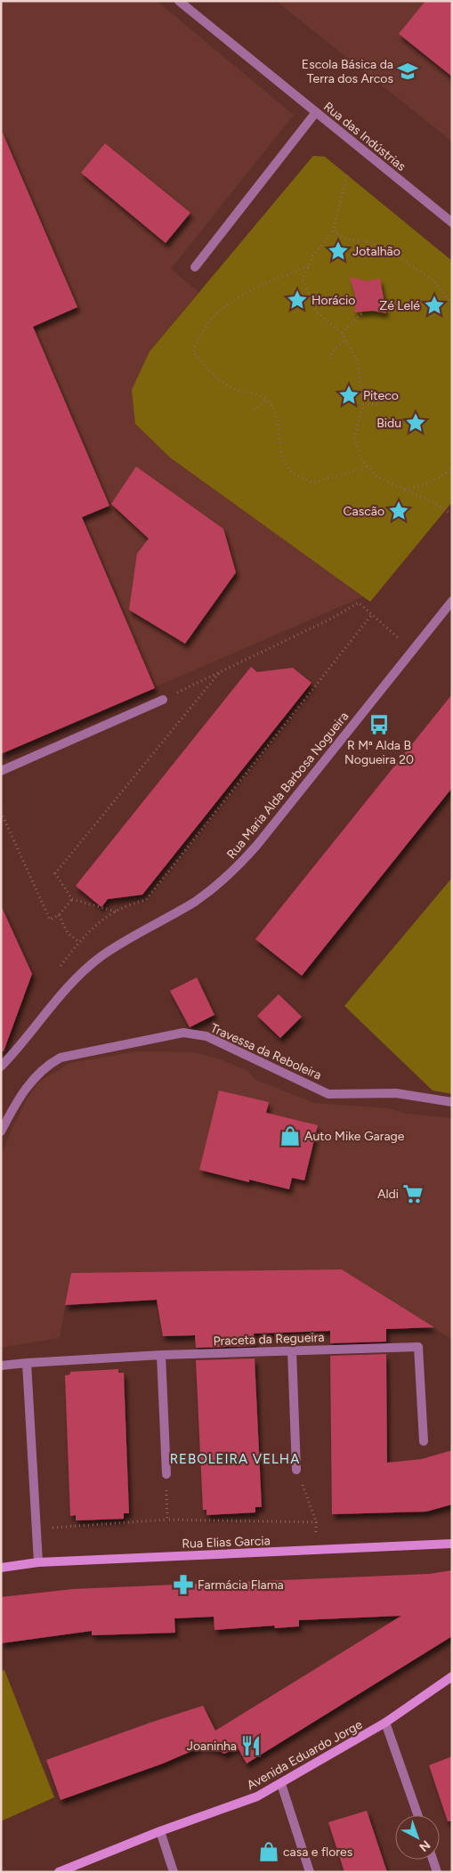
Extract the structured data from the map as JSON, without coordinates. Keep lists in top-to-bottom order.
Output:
{
  "streets": {
    "main road": ["Rua Elias Garcia", "Avenida Eduardo Jorge"],
    "street": [
      "Rua das Indústrias",
      "Rua Maria Alda Barbosa Nogueira",
      "Travessa da Reboleira",
      "Praceta da Regueira"
    ]
  },
  "districts": ["REBOLEIRA VELHA"],
  "places": {
    "school or university": ["Escola Básica da Terra dos Arcos"],
    "place": [
      "Jotalhão",
      "Horácio",
      "Zé Lelé",
      "Piteco",
      "Bidu",
      "Cascão"
    ],
    "bus stop": ["R Mª Alda B Nogueira 20"],
    "shop": ["Auto Mike Garage", "casa e flores"],
    "supermarket": ["Aldi"],
    "pharmacy": ["Farmácia Flama"],
    "restaurant": ["Joaninha"]
  },
  "north": "bottom right"
}
